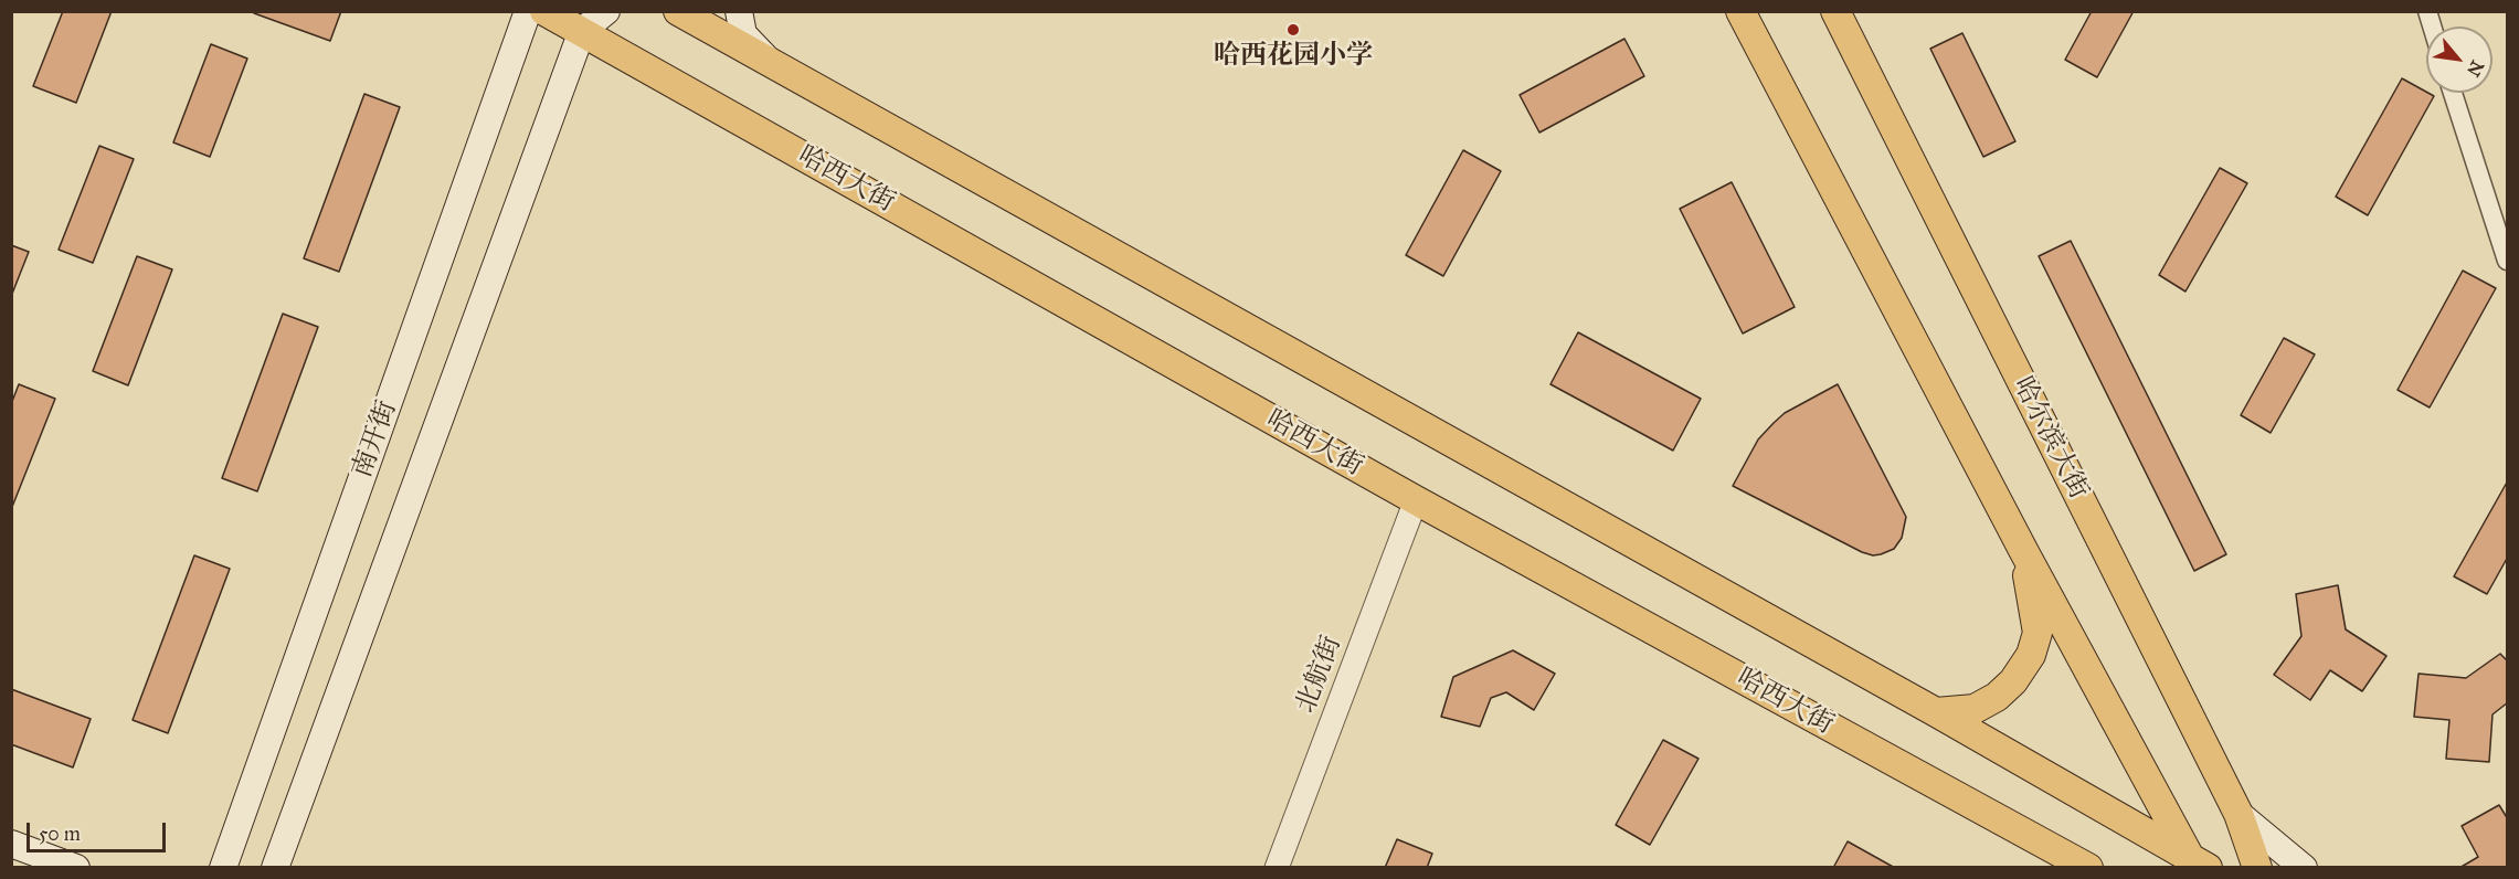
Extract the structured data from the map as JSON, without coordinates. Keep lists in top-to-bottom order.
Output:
{
  "streets": {
    "main road": ["哈西大街", "哈尔滨大街", "南开街"],
    "street": ["北航街"]
  },
  "crossings": [
    ["哈西大街", "南开街"],
    ["哈西大街", "北航街"]
  ],
  "places": ["哈西花园小学"],
  "scale_bar": "50 m",
  "north": "bottom right"
}
